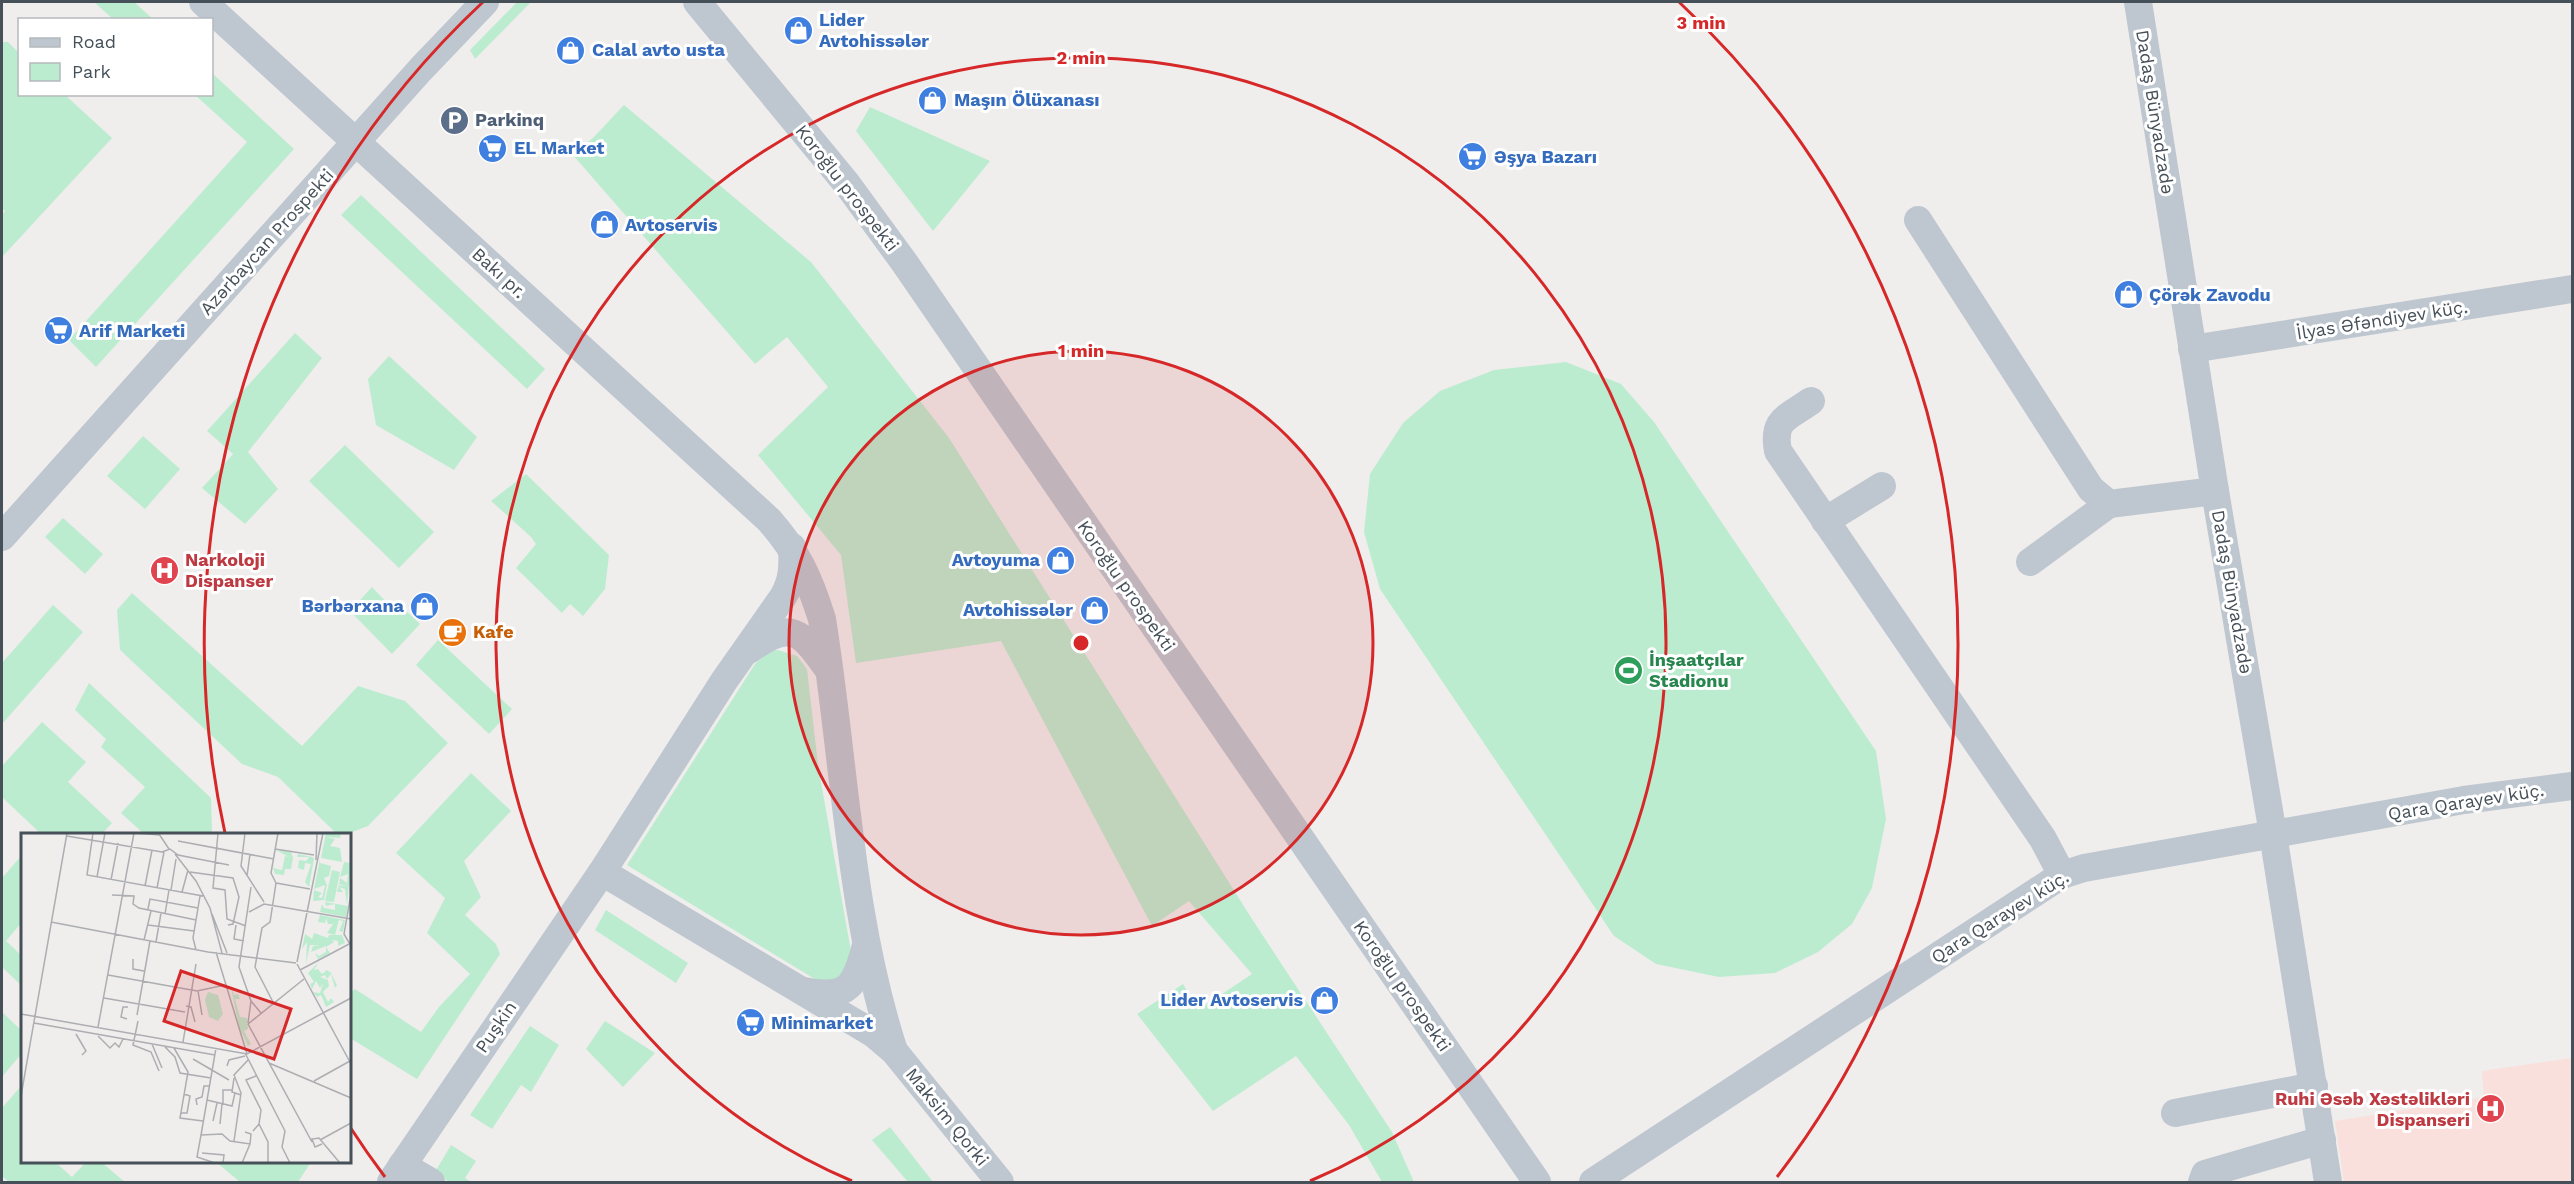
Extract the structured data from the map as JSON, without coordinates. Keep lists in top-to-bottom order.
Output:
{
  "streets": {
    "street": [
      "Dadaş Bünyadzadə",
      "Koroğlu prospekti",
      "Azərbaycan Prospekti",
      "Bakı pr.",
      "İlyas Əfəndiyev küç.",
      "Qara Qarayev küç.",
      "Puşkin",
      "Maksim Qorki"
    ]
  },
  "crossings": [
    ["Dadaş Bünyadzadə", "İlyas Əfəndiyev küç."],
    ["Dadaş Bünyadzadə", "Qara Qarayev küç."],
    ["Azərbaycan Prospekti", "Bakı pr."],
    ["Bakı pr.", "Puşkin"],
    ["Bakı pr.", "Maksim Qorki"]
  ],
  "places": {
    "shop": [
      "Lider Avtohissələr",
      "Calal avto usta",
      "Maşın Ölüxanası",
      "Avtoservis",
      "Çörək Zavodu",
      "Avtoyuma",
      "Bərbərxana",
      "Avtohissələr",
      "Lider Avtoservis"
    ],
    "parking": ["Parkinq"],
    "supermarket": [
      "EL Market",
      "Əşya Bazarı",
      "Arif Marketi",
      "Minimarket"
    ],
    "hospital": ["Narkoloji Dispanser", "Ruhi Əsəb Xəstəlikləri Dispanseri"],
    "cafe": ["Kafe"],
    "sports": ["İnşaatçılar Stadionu"]
  },
  "legend": ["Road", "Park"],
  "rings": ["3 min", "2 min", "1 min"]
}
